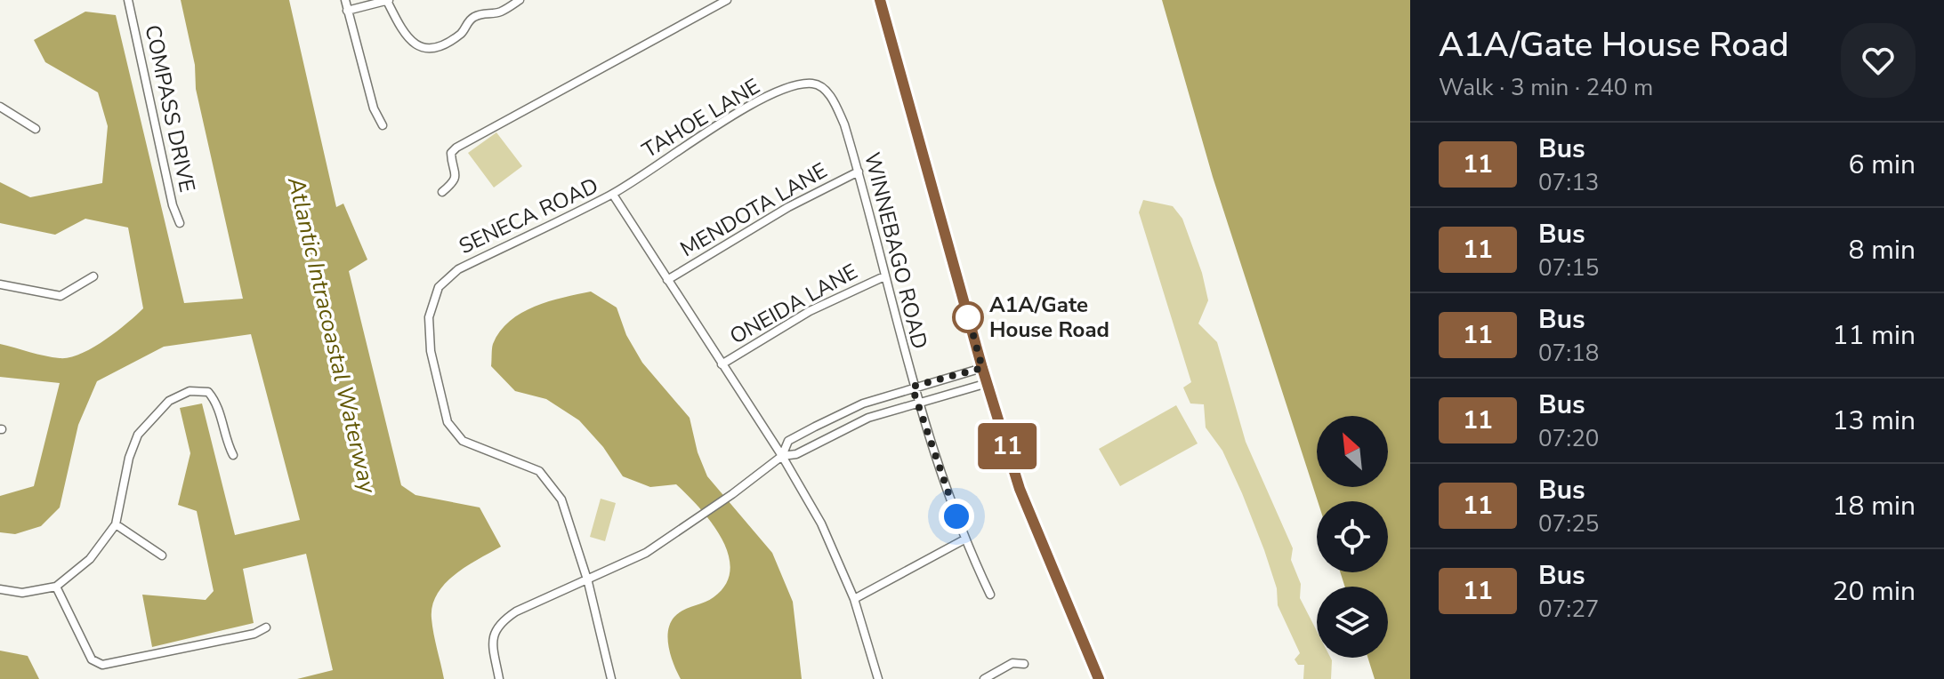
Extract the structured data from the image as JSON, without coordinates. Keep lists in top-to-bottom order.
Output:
{
  "streets": {
    "street": [
      "COMPASS DRIVE",
      "TAHOE LANE",
      "MENDOTA LANE",
      "SENECA ROAD",
      "WINNEBAGO ROAD",
      "ONEIDA LANE"
    ]
  },
  "crossings": [
    ["TAHOE LANE", "SENECA ROAD"],
    ["TAHOE LANE", "WINNEBAGO ROAD"],
    ["MENDOTA LANE", "SENECA ROAD"],
    ["MENDOTA LANE", "WINNEBAGO ROAD"],
    ["SENECA ROAD", "ONEIDA LANE"],
    ["WINNEBAGO ROAD", "ONEIDA LANE"]
  ],
  "water": ["Atlantic Intracoastal Waterway"],
  "places": ["A1A/Gate House Road"],
  "lines": ["bus line 11"],
  "north": "top left",
  "page": {
    "on_map": "11",
    "heading": ["A1A/Gate House Road", "Walk · 3 min · 240 m"],
    "list": [
      {
        "mark": "11",
        "name": "Bus",
        "note": "07:13",
        "value": "6 min"
      },
      {
        "mark": "11",
        "name": "Bus",
        "note": "07:15",
        "value": "8 min"
      },
      {
        "mark": "11",
        "name": "Bus",
        "note": "07:18",
        "value": "11 min"
      },
      {
        "mark": "11",
        "name": "Bus",
        "note": "07:20",
        "value": "13 min"
      },
      {
        "mark": "11",
        "name": "Bus",
        "note": "07:25",
        "value": "18 min"
      },
      {
        "mark": "11",
        "name": "Bus",
        "note": "07:27",
        "value": "20 min"
      }
    ]
  }
}
